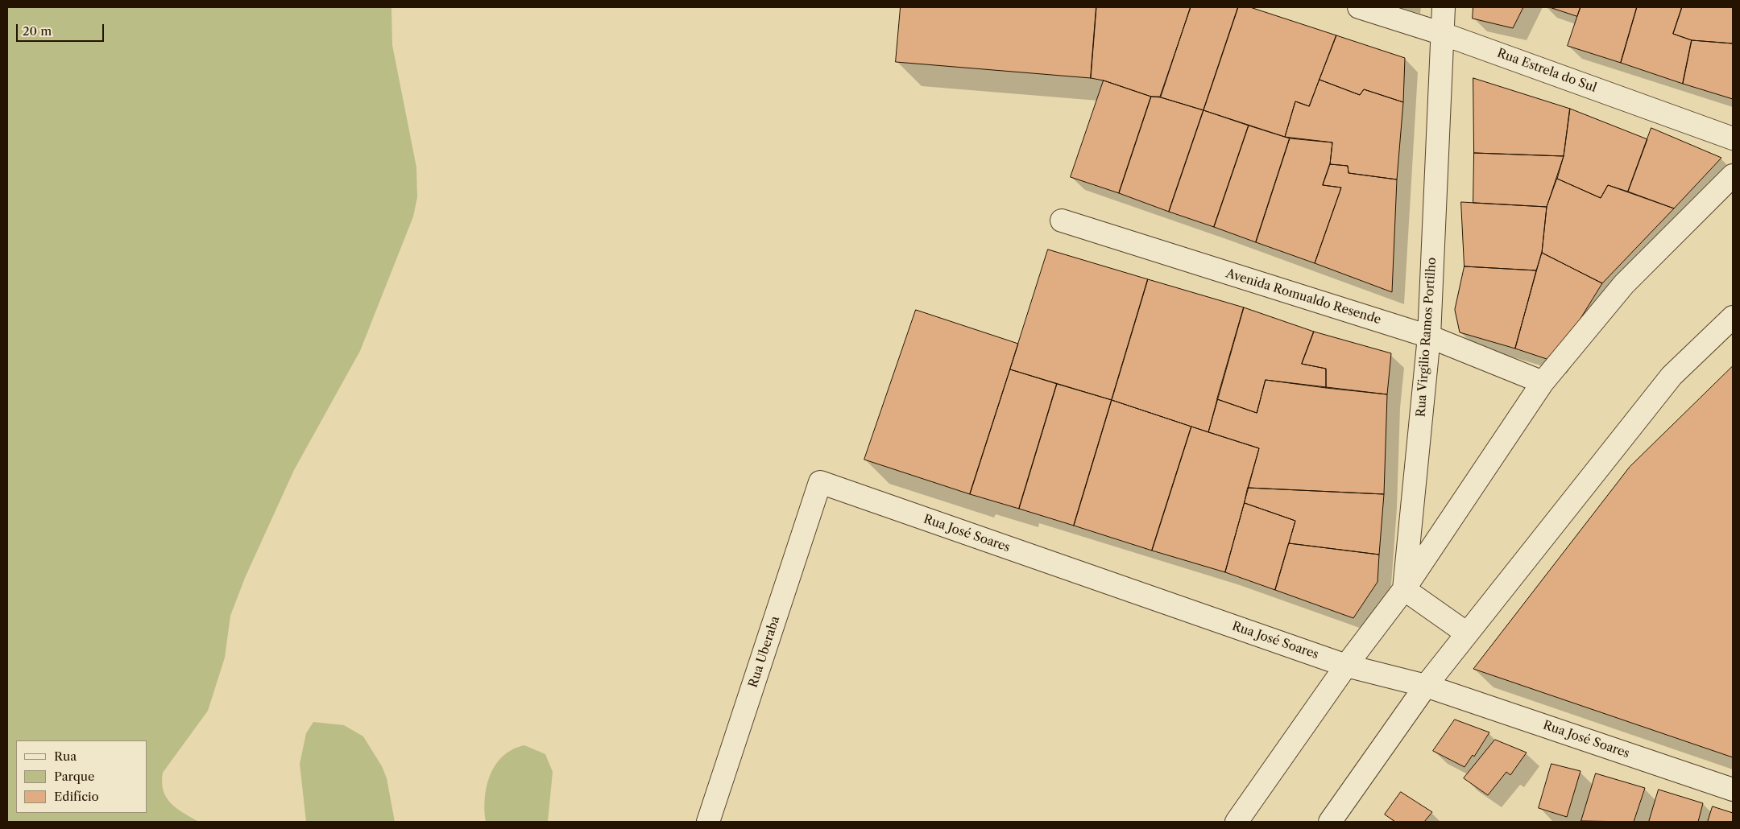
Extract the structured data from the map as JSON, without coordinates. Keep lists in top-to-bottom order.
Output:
{
  "streets": {
    "street": [
      "Rua Estrela do Sul",
      "Avenida Romualdo Resende",
      "Rua Virgilio Ramos Portilho",
      "Rua José Soares",
      "Rua Uberaba"
    ]
  },
  "crossings": [
    ["Rua Estrela do Sul", "Rua Virgilio Ramos Portilho"],
    ["Avenida Romualdo Resende", "Rua Virgilio Ramos Portilho"],
    ["Rua José Soares", "Rua Uberaba"]
  ],
  "legend": ["Rua", "Parque", "Edifício"],
  "scale_bar": "20 m"
}
